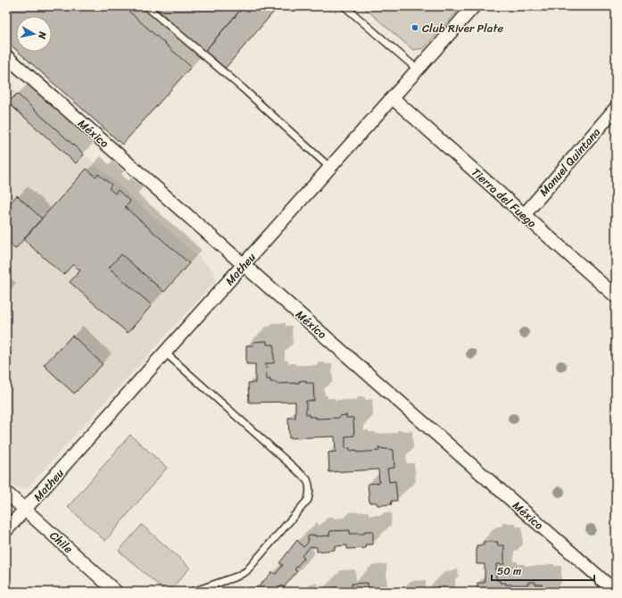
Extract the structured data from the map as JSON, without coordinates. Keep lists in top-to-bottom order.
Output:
{
  "streets": {
    "street": [
      "México",
      "Manuel Quintana",
      "Tierra del Fuego",
      "Matheu",
      "Chile"
    ]
  },
  "crossings": [
    ["México", "Matheu"],
    ["Manuel Quintana", "Tierra del Fuego"],
    ["Tierra del Fuego", "Matheu"],
    ["Matheu", "Chile"]
  ],
  "places": ["Club River Plate"],
  "scale_bar": "50 m",
  "north": "right"
}
